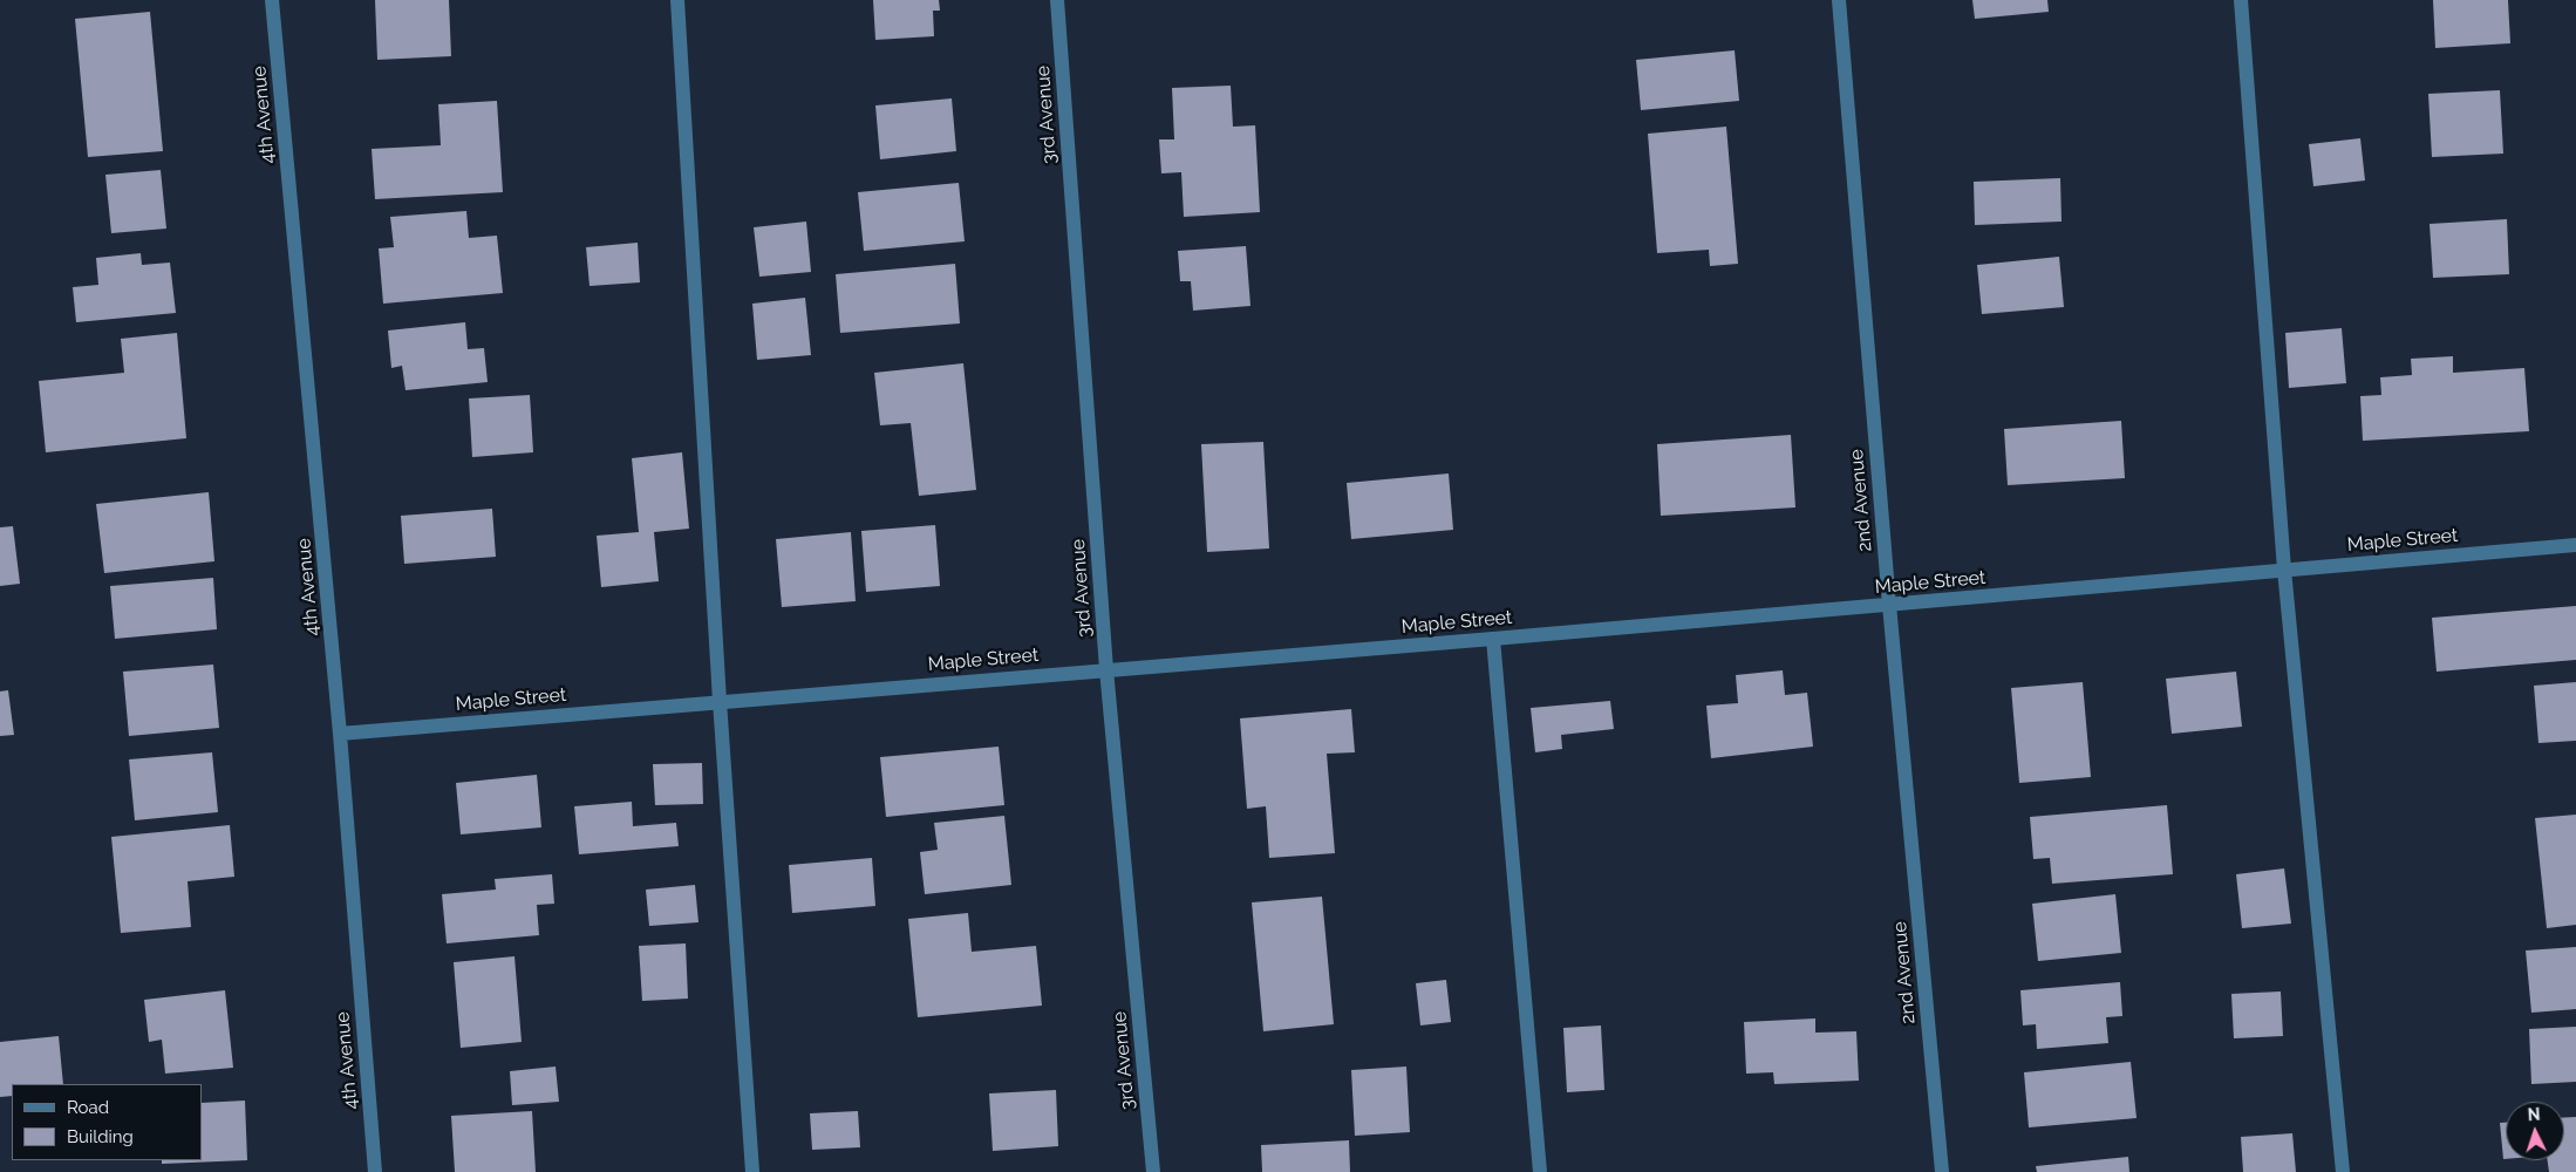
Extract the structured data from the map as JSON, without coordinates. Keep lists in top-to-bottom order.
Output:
{
  "streets": {
    "street": [
      "4th Avenue",
      "3rd Avenue",
      "2nd Avenue",
      "Maple Street"
    ]
  },
  "crossings": [
    ["4th Avenue", "Maple Street"],
    ["3rd Avenue", "Maple Street"],
    ["2nd Avenue", "Maple Street"]
  ],
  "legend": ["Road", "Building"],
  "north": "top"
}
